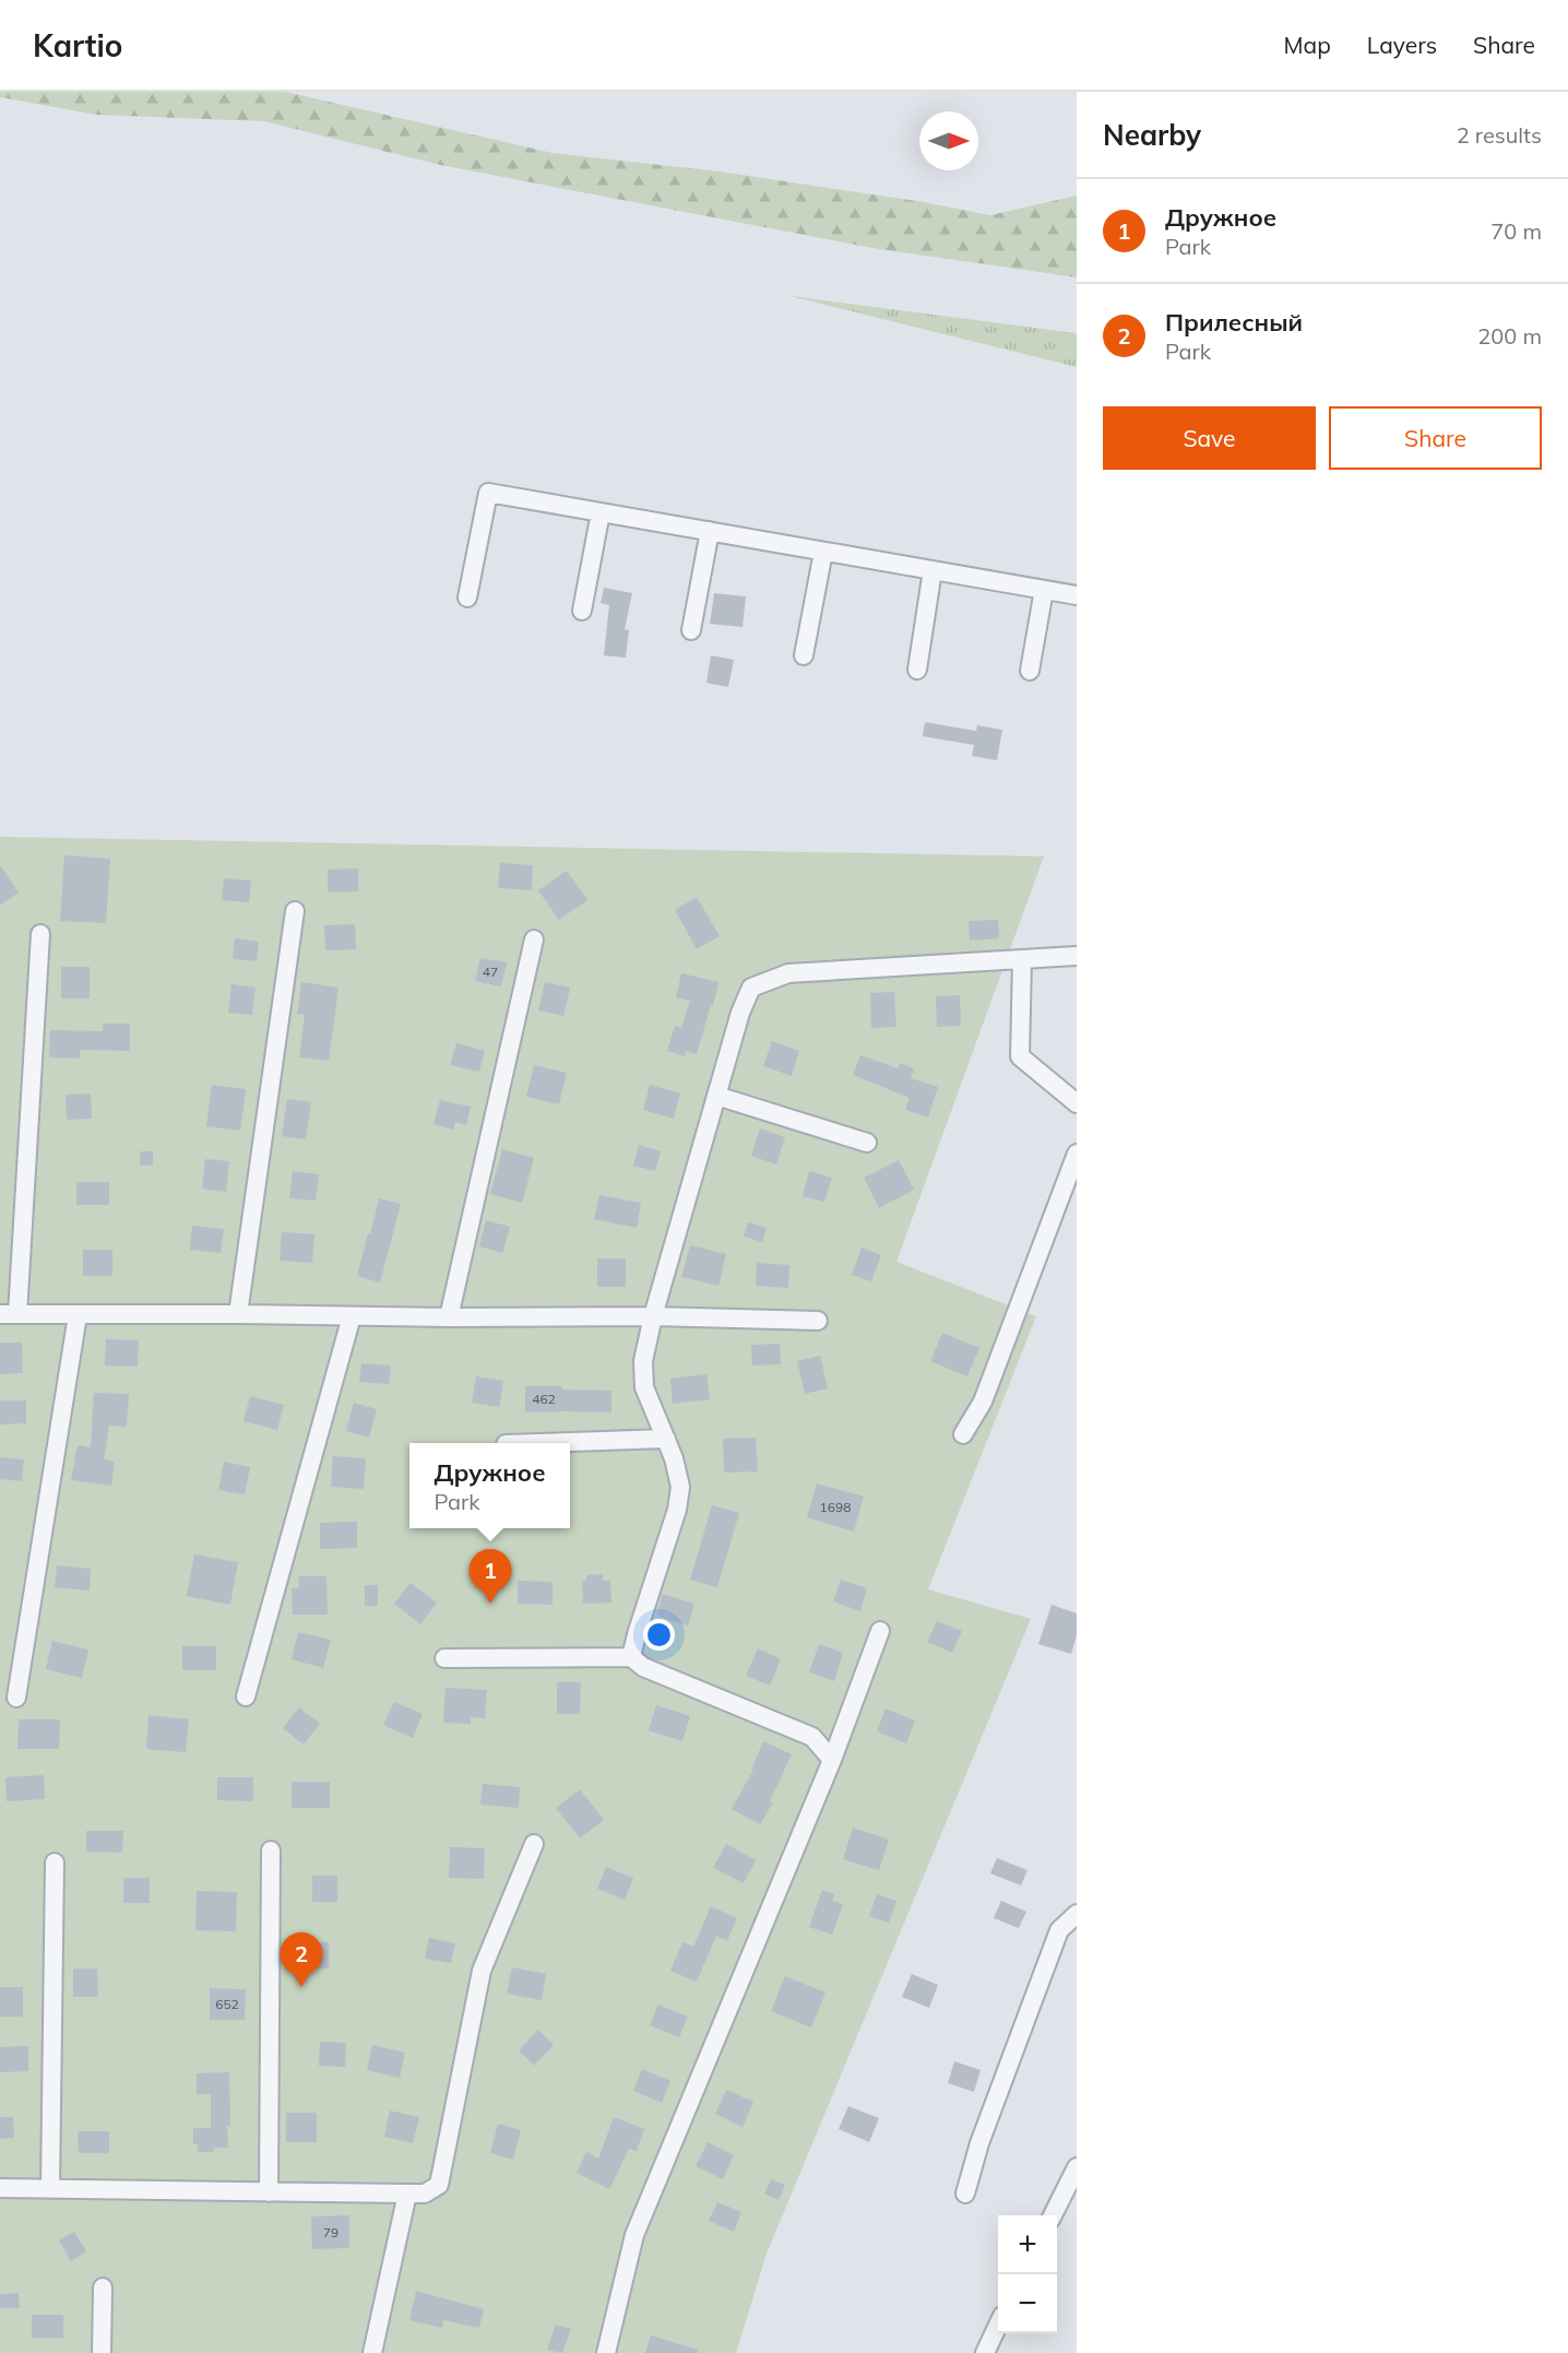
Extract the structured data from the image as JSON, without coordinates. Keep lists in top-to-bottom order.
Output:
{
  "house_numbers": [
    "47",
    "462",
    "1698",
    "652",
    "79"
  ],
  "north": "right",
  "page": {
    "header": "Kartio",
    "nav": ["Map", "Layers", "Share"],
    "heading": ["Nearby", "2 results"],
    "list": [
      {
        "mark": "1",
        "name": "Дружное",
        "note": "Park",
        "value": "70 m"
      },
      {
        "mark": "2",
        "name": "Прилесный",
        "note": "Park",
        "value": "200 m"
      }
    ],
    "buttons": ["Save", "Share"],
    "popup": ["Дружное", "Park"],
    "pins": ["1", "2"],
    "map_buttons": ["+", "−"]
  }
}
